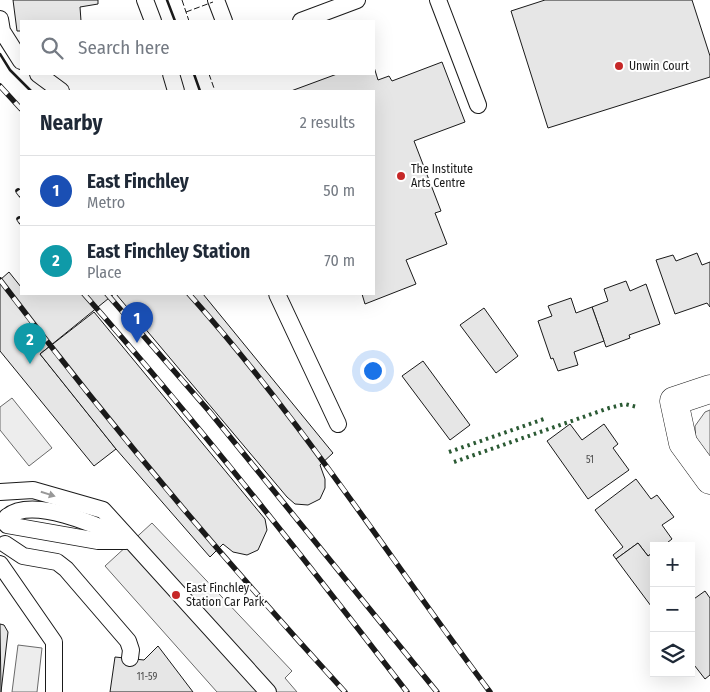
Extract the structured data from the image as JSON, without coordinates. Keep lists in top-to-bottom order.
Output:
{
  "places": ["Unwin Court", "The Institute Arts Centre", "East Finchley Station Car Park"],
  "house_numbers": ["51", "11-59"],
  "page": {
    "search": "Search here",
    "heading": ["Nearby", "2 results"],
    "list": [
      {
        "mark": "1",
        "name": "East Finchley",
        "note": "Metro",
        "value": "50 m"
      },
      {
        "mark": "2",
        "name": "East Finchley Station",
        "note": "Place",
        "value": "70 m"
      }
    ],
    "pins": ["1", "2"],
    "map_buttons": ["+", "−"]
  }
}
